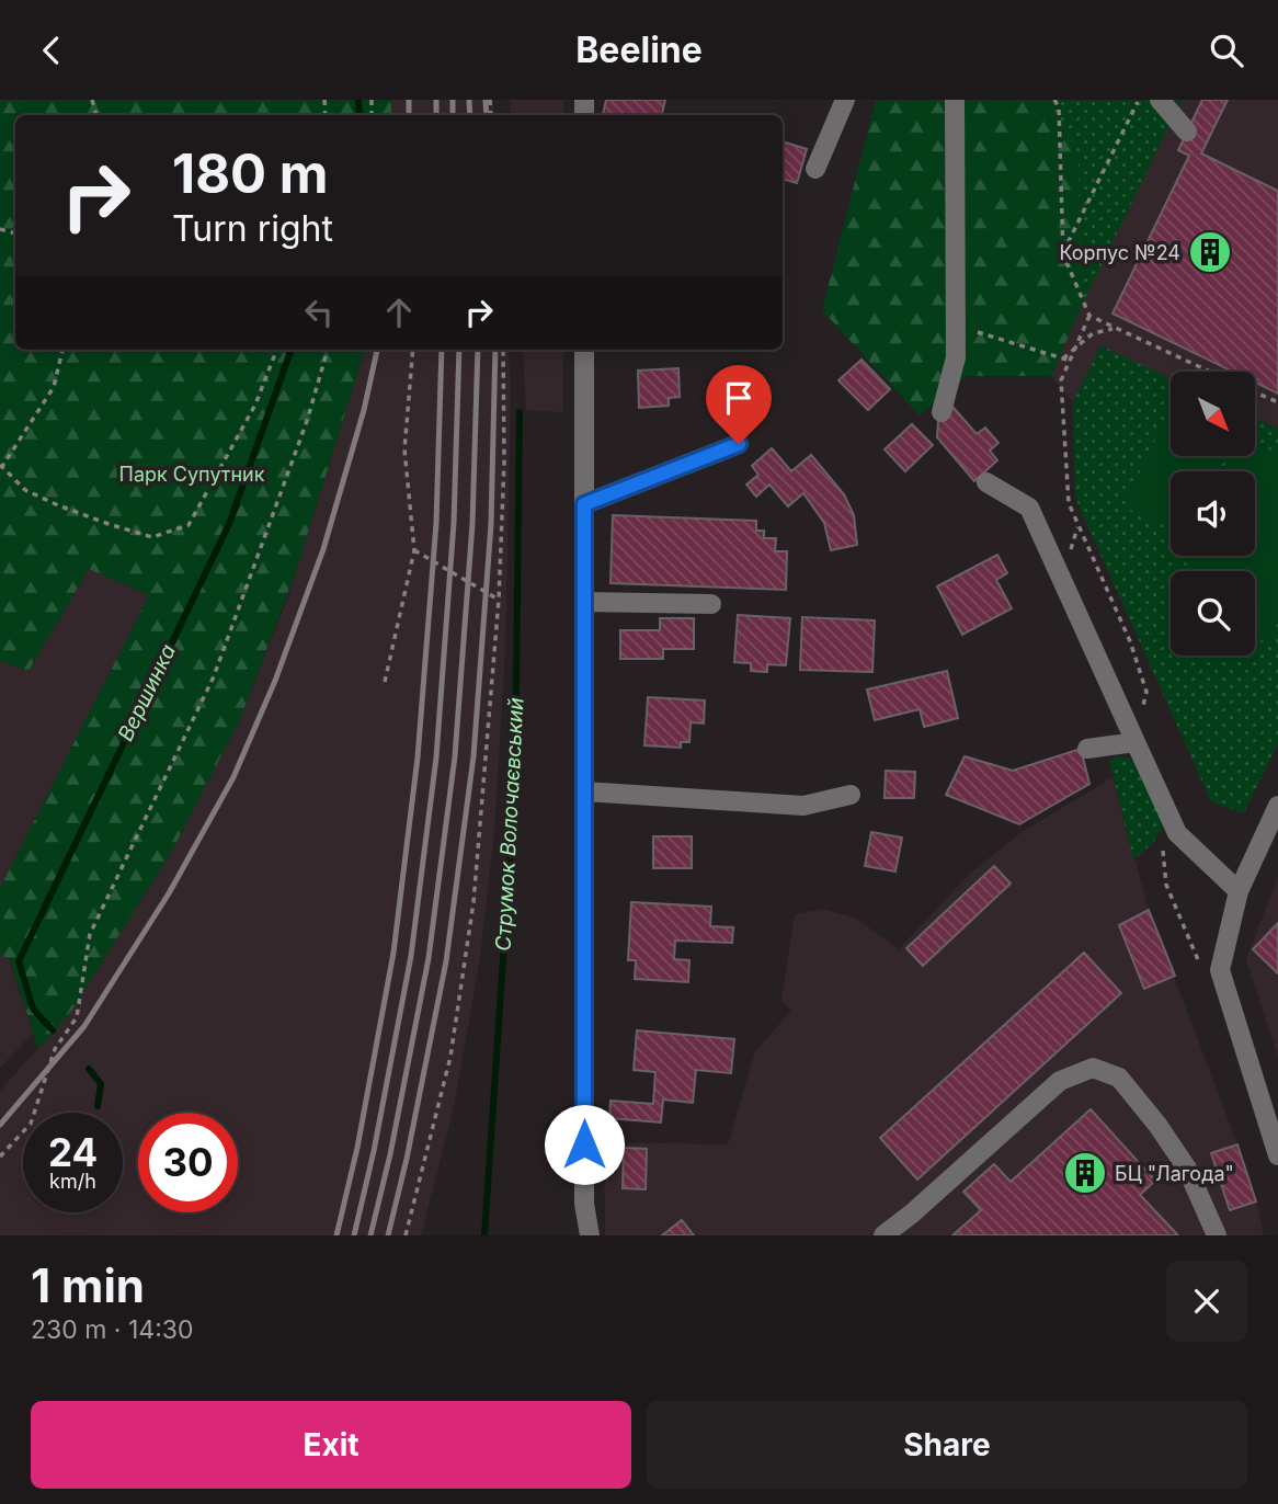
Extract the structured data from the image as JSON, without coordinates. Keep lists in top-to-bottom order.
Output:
{
  "water": ["Вершинка", "Струмок Волочаєвський"],
  "parks": ["Парк Супутник"],
  "places": {
    "building": ["Корпус №24", "БЦ \"Лагода\""]
  },
  "north": "bottom right",
  "page": {
    "header": "Beeline",
    "turn": ["180 m", "Turn right"],
    "speed": "24 km/h",
    "limit": "30",
    "heading": ["1 min", "230 m · 14:30"],
    "buttons": ["Exit", "Share"]
  }
}
